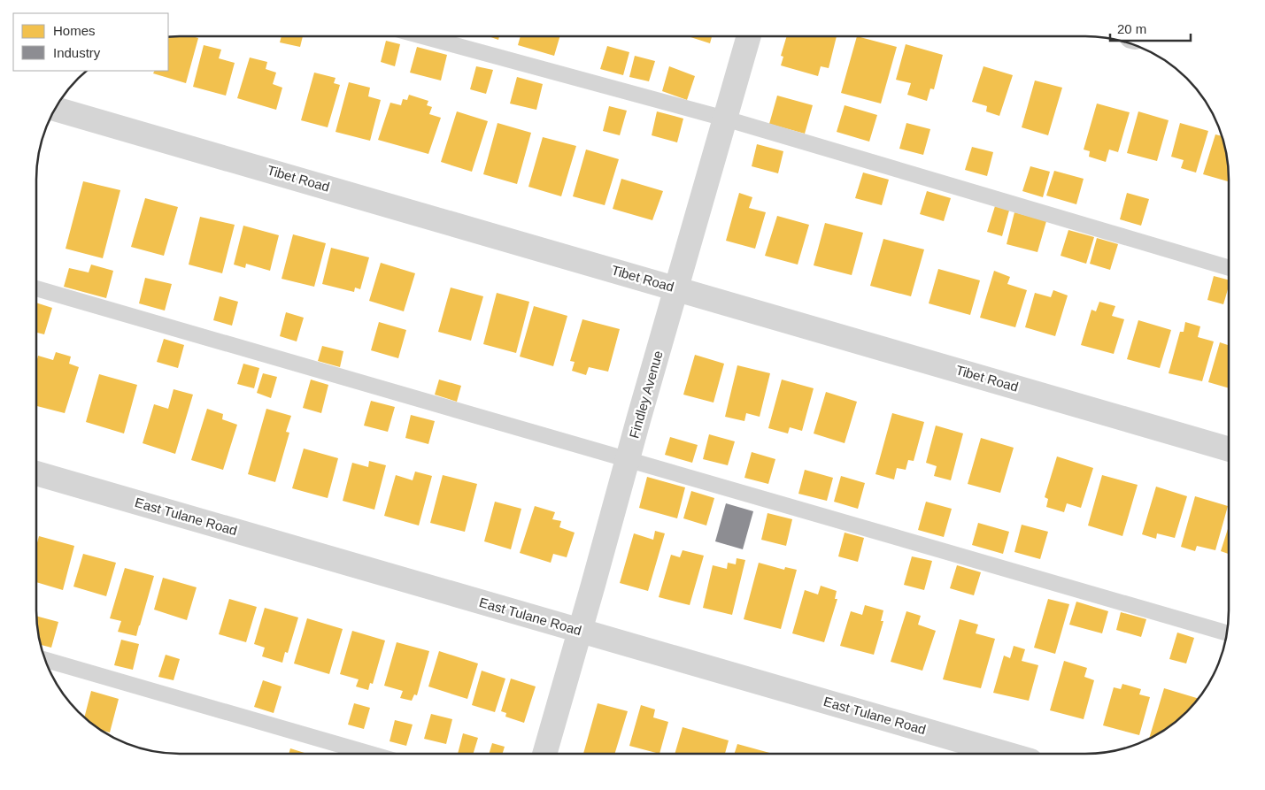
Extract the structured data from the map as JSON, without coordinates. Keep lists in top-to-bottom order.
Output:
{
  "streets": {
    "street": ["Tibet Road", "Findley Avenue", "East Tulane Road"]
  },
  "crossings": [
    ["Tibet Road", "Findley Avenue"],
    ["Findley Avenue", "East Tulane Road"]
  ],
  "legend": ["Homes", "Industry"],
  "scale_bar": "20 m"
}
